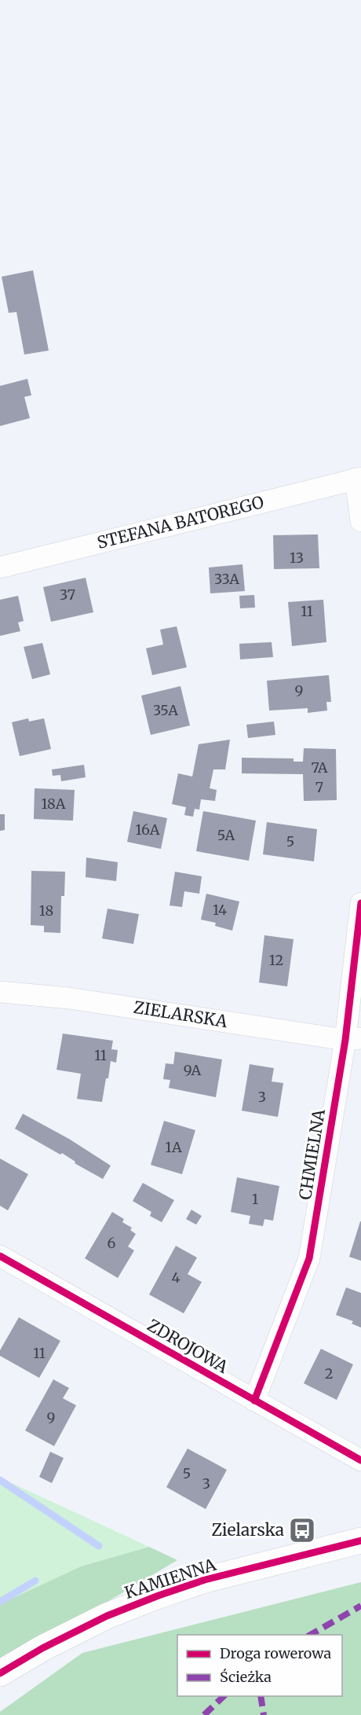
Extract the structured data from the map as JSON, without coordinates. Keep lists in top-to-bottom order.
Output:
{
  "streets": {
    "street": [
      "STEFANA BATOREGO",
      "ZIELARSKA",
      "CHMIELNA",
      "ZDROJOWA",
      "KAMIENNA"
    ]
  },
  "crossings": [
    ["ZIELARSKA", "CHMIELNA"],
    ["CHMIELNA", "ZDROJOWA"]
  ],
  "places": {
    "bus stop": ["Zielarska"]
  },
  "house_numbers": [
    "13",
    "33A",
    "37",
    "11",
    "9",
    "35A",
    "7A",
    "7",
    "18A",
    "16A",
    "5A",
    "5",
    "14",
    "18",
    "12",
    "11",
    "9A",
    "3",
    "1A",
    "1",
    "6",
    "4",
    "11",
    "2",
    "9",
    "5",
    "3"
  ],
  "legend": ["Droga rowerowa", "Ścieżka"]
}
